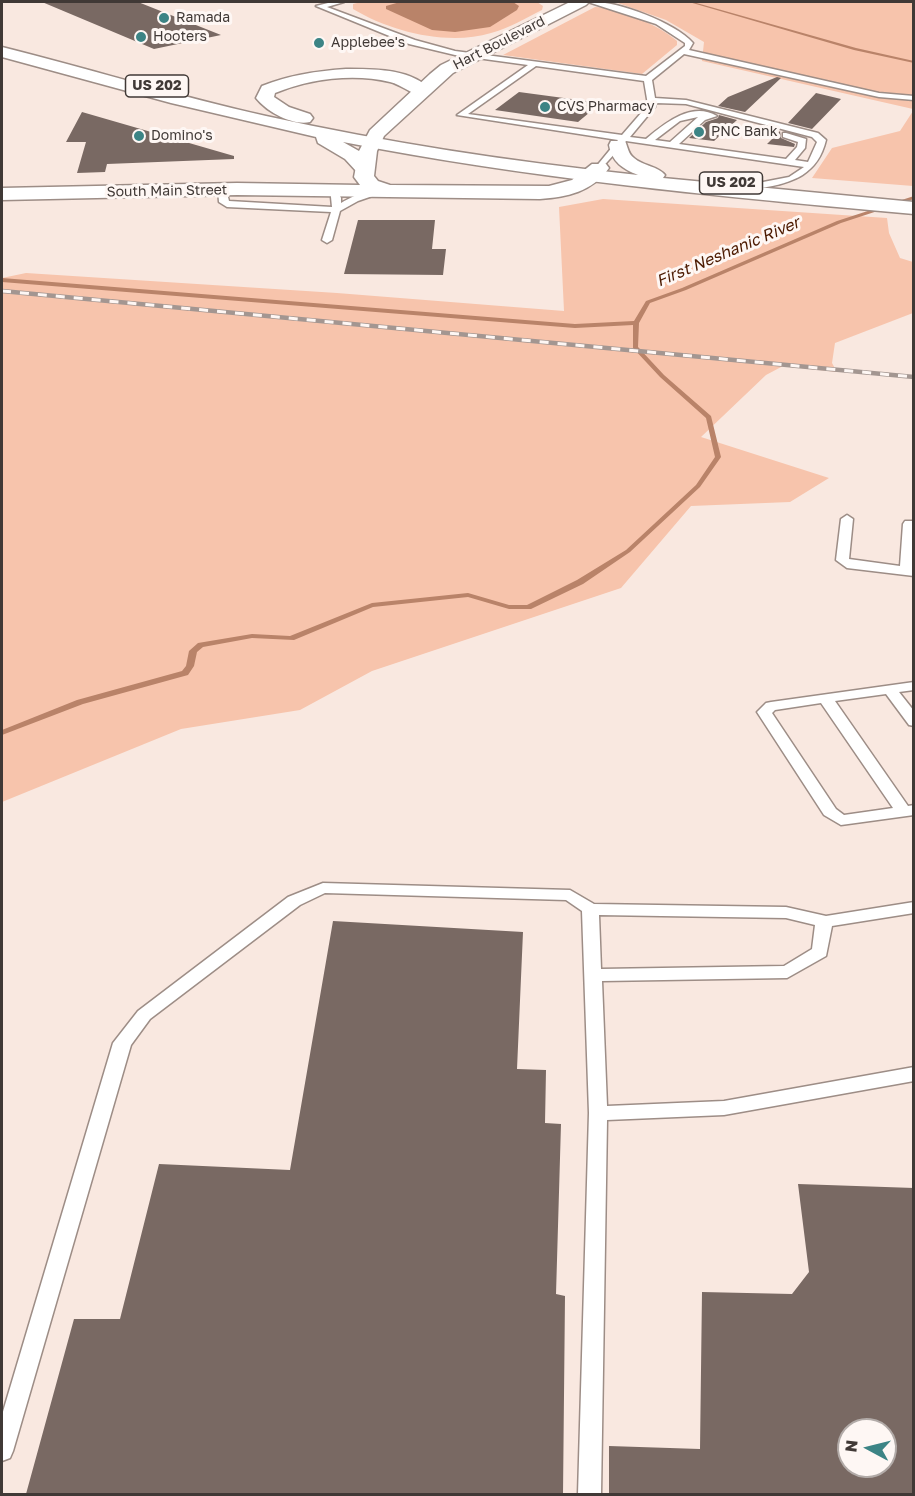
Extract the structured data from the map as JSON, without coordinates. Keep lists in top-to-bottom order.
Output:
{
  "streets": {
    "main road": ["Hart Boulevard", "US 202", "South Main Street"]
  },
  "crossings": [
    ["Hart Boulevard", "US 202"],
    ["US 202", "South Main Street"]
  ],
  "water": ["First Neshanic River"],
  "places": [
    "Ramada",
    "Hooters",
    "Applebee's",
    "CVS Pharmacy",
    "PNC Bank",
    "Domino's"
  ],
  "north": "left"
}
